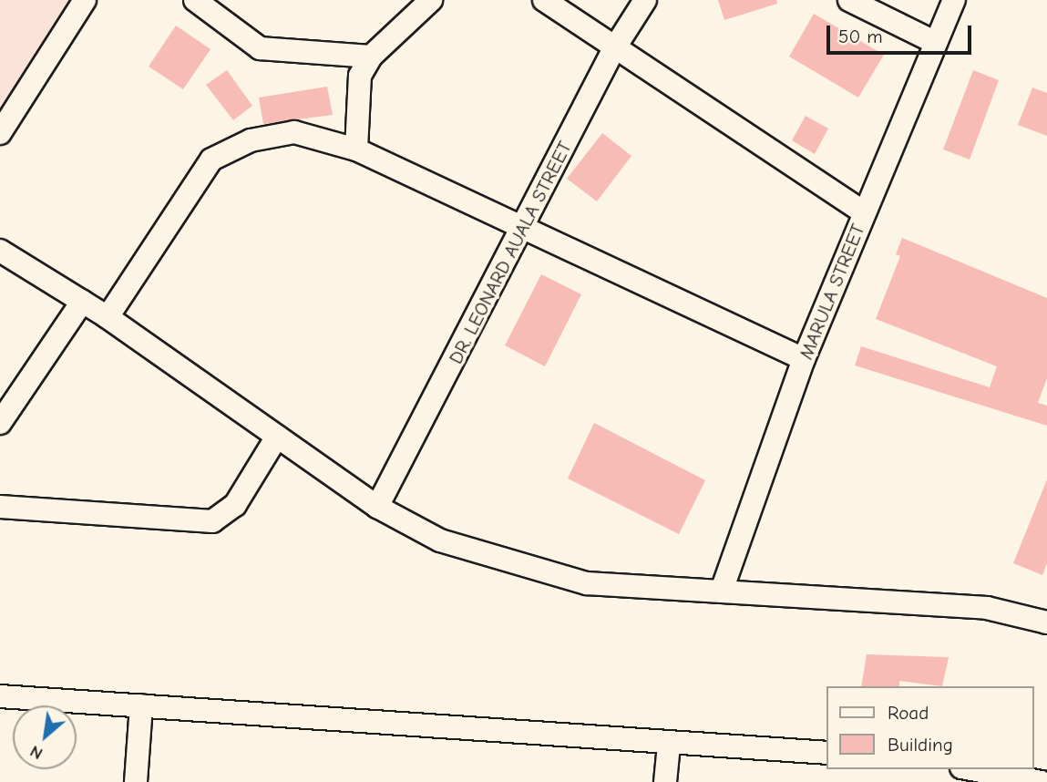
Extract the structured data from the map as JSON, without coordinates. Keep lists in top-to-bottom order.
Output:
{
  "streets": {
    "street": ["DR. LEONARD AUALA STREET", "MARULA STREET"]
  },
  "legend": ["Road", "Building"],
  "scale_bar": "50 m",
  "north": "bottom left"
}
